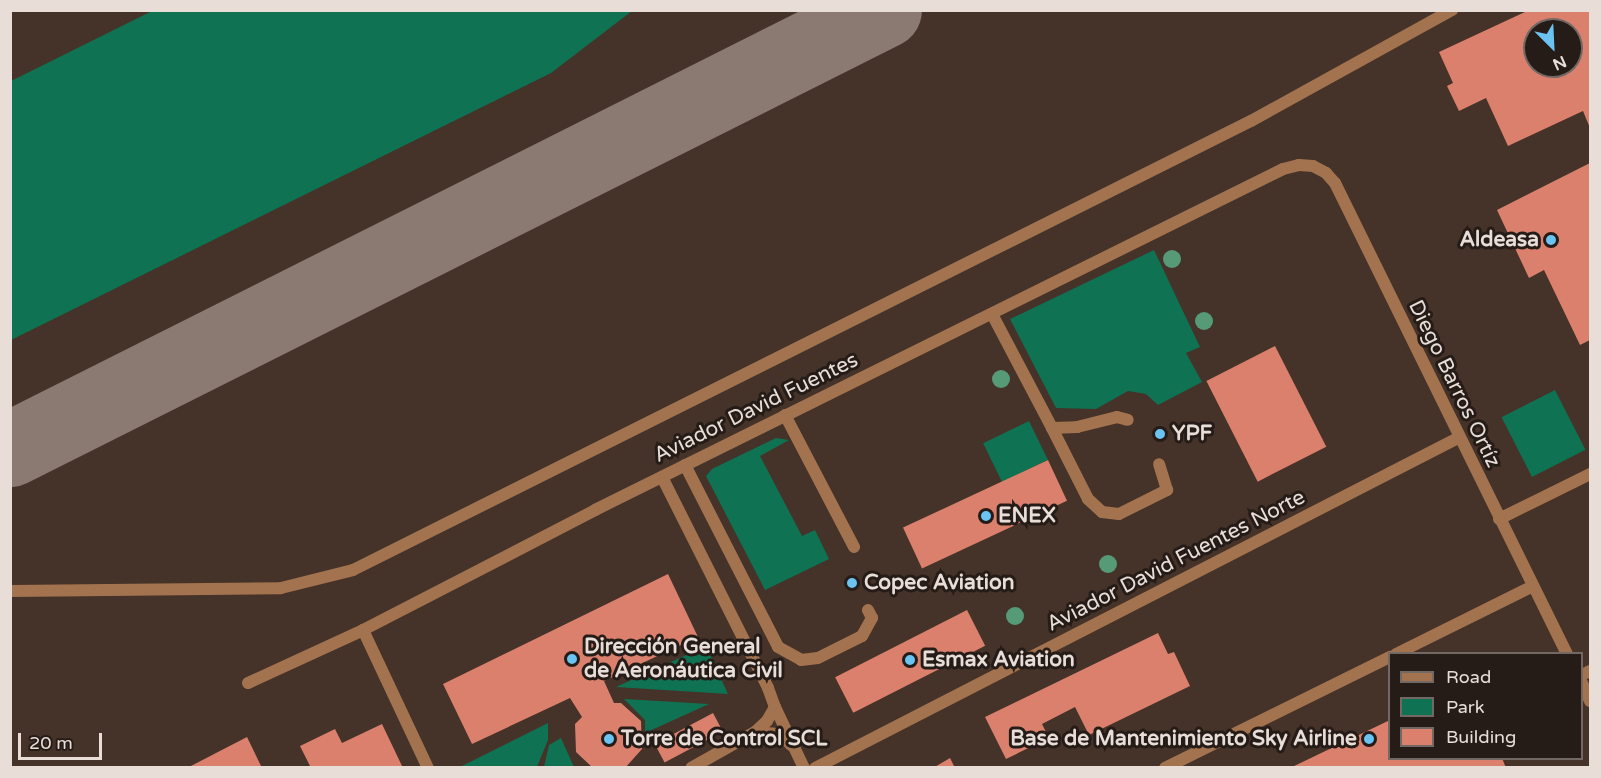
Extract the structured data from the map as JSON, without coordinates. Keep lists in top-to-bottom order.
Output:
{
  "streets": {
    "street": ["Diego Barros Ortíz", "Aviador David Fuentes", "Aviador David Fuentes Norte"]
  },
  "crossings": [
    ["Diego Barros Ortíz", "Aviador David Fuentes"],
    ["Diego Barros Ortíz", "Aviador David Fuentes Norte"]
  ],
  "places": [
    "Aldeasa",
    "YPF",
    "ENEX",
    "Copec Aviation",
    "Dirección General de Aeronáutica Civil",
    "Esmax Aviation",
    "Torre de Control SCL",
    "Base de Mantenimiento Sky Airline"
  ],
  "legend": ["Road", "Park", "Building"],
  "scale_bar": "20 m",
  "north": "bottom right"
}
